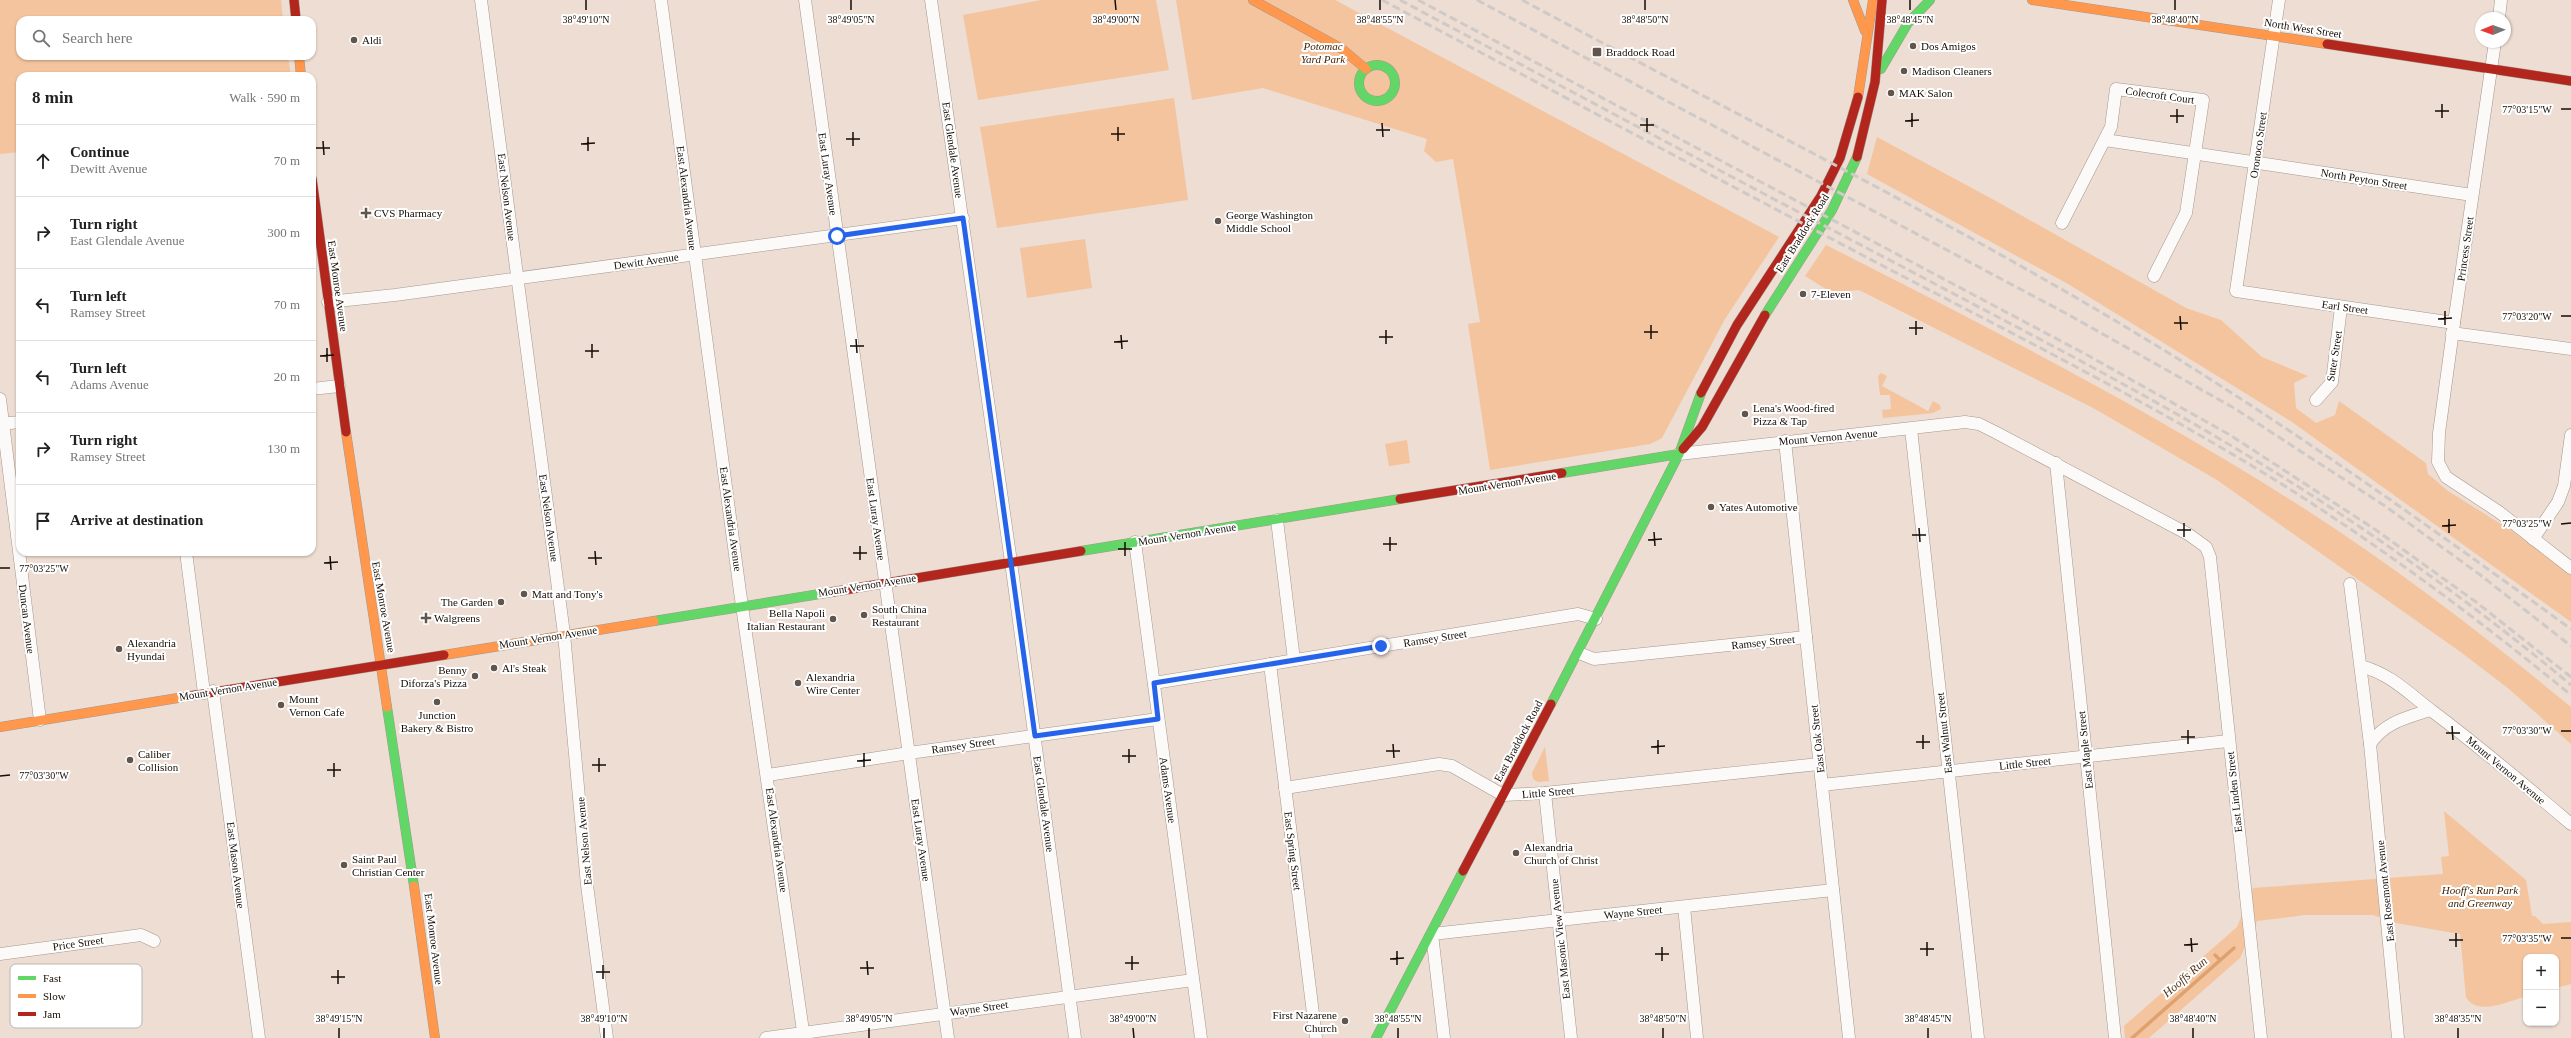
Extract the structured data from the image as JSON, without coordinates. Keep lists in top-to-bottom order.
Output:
{
  "streets": {
    "main road": [
      "North West Street",
      "East Braddock Road",
      "East Monroe Avenue",
      "Mount Vernon Avenue"
    ],
    "street": [
      "Colecroft Court",
      "Oronoco Street",
      "East Glendale Avenue",
      "East Luray Avenue",
      "North Peyton Street",
      "East Nelson Avenue",
      "East Alexandria Avenue",
      "Princess Street",
      "Dewitt Avenue",
      "Earl Street",
      "Suter Street",
      "Duncan Avenue",
      "Ramsey Street",
      "East Walnut Street",
      "East Oak Street",
      "East Maple Street",
      "Little Street",
      "Adams Avenue",
      "East Linden Street",
      "East Spring Street",
      "East Mason Avenue",
      "East Rosemont Avenue",
      "Wayne Street",
      "East Masonic View Avenue",
      "Price Street"
    ]
  },
  "crossings": [
    ["North West Street", "Oronoco Street"],
    ["North West Street", "Princess Street"],
    ["Oronoco Street", "North Peyton Street"],
    ["Oronoco Street", "Earl Street"],
    ["East Glendale Avenue", "Dewitt Avenue"],
    ["East Glendale Avenue", "Mount Vernon Avenue"],
    ["East Glendale Avenue", "Ramsey Street"],
    ["East Glendale Avenue", "Wayne Street"],
    ["East Luray Avenue", "Dewitt Avenue"],
    ["East Luray Avenue", "Mount Vernon Avenue"],
    ["East Luray Avenue", "Ramsey Street"],
    ["East Luray Avenue", "Wayne Street"],
    ["North Peyton Street", "Princess Street"],
    ["East Nelson Avenue", "Dewitt Avenue"],
    ["East Nelson Avenue", "Mount Vernon Avenue"],
    ["East Alexandria Avenue", "Dewitt Avenue"],
    ["East Alexandria Avenue", "Mount Vernon Avenue"],
    ["East Alexandria Avenue", "Ramsey Street"],
    ["East Alexandria Avenue", "Wayne Street"],
    ["East Braddock Road", "Mount Vernon Avenue"],
    ["East Braddock Road", "Ramsey Street"],
    ["East Braddock Road", "Little Street"],
    ["East Braddock Road", "Wayne Street"],
    ["Princess Street", "Earl Street"],
    ["Dewitt Avenue", "East Monroe Avenue"],
    ["East Monroe Avenue", "Mount Vernon Avenue"],
    ["Earl Street", "Suter Street"],
    ["Mount Vernon Avenue", "Duncan Avenue"],
    ["Mount Vernon Avenue", "East Walnut Street"],
    ["Mount Vernon Avenue", "East Oak Street"],
    ["Mount Vernon Avenue", "East Maple Street"],
    ["Mount Vernon Avenue", "Adams Avenue"],
    ["Mount Vernon Avenue", "East Linden Street"],
    ["Mount Vernon Avenue", "East Mason Avenue"],
    ["Mount Vernon Avenue", "East Rosemont Avenue"],
    ["Ramsey Street", "East Oak Street"],
    ["Ramsey Street", "Adams Avenue"],
    ["Ramsey Street", "East Spring Street"],
    ["East Walnut Street", "Little Street"],
    ["East Oak Street", "Little Street"],
    ["East Oak Street", "Wayne Street"],
    ["East Maple Street", "Little Street"],
    ["Little Street", "East Linden Street"],
    ["Little Street", "East Masonic View Avenue"],
    ["Adams Avenue", "Wayne Street"],
    ["Wayne Street", "East Masonic View Avenue"]
  ],
  "water": ["Hooffs Run"],
  "parks": ["Potomac Yard Park", "Hooff's Run Park and Greenway"],
  "places": {
    "other": [
      "Aldi",
      "Dos Amigos",
      "Madison Cleaners",
      "MAK Salon",
      "George Washington Middle School",
      "7-Eleven",
      "Lena's Wood-fired Pizza & Tap",
      "Yates Automotive",
      "Matt and Tony's",
      "The Garden",
      "South China Restaurant",
      "Bella Napoli Italian Restaurant",
      "Alexandria Hyundai",
      "Al's Steak",
      "Benny Diforza's Pizza",
      "Alexandria Wire Center",
      "Junction Bakery & Bistro",
      "Mount Vernon Cafe",
      "Caliber Collision",
      "Alexandria Church of Christ",
      "Saint Paul Christian Center",
      "First Nazarene Church"
    ],
    "transit": ["Braddock Road"],
    "health": ["CVS Pharmacy", "Walgreens"]
  },
  "legend": ["Fast", "Slow", "Jam"],
  "north": "left",
  "page": {
    "search": "Search here",
    "heading": ["8 min", "Walk · 590 m"],
    "list": [
      ["Continue", "Dewitt Avenue", "70 m"],
      ["Turn right", "East Glendale Avenue", "300 m"],
      ["Turn left", "Ramsey Street", "70 m"],
      ["Turn left", "Adams Avenue", "20 m"],
      ["Turn right", "Ramsey Street", "130 m"],
      "Arrive at destination"
    ],
    "map_buttons": ["+", "−"]
  },
  "coordinates": [
    "38°49'10\"N",
    "38°49'05\"N",
    "38°49'00\"N",
    "38°48'55\"N",
    "38°48'50\"N",
    "38°48'45\"N",
    "38°48'40\"N",
    "77°03'15\"W",
    "77°03'20\"W",
    "77°03'25\"W",
    "77°03'30\"W",
    "77°03'35\"W",
    "38°49'15\"N",
    "38°48'35\"N"
  ]
}
